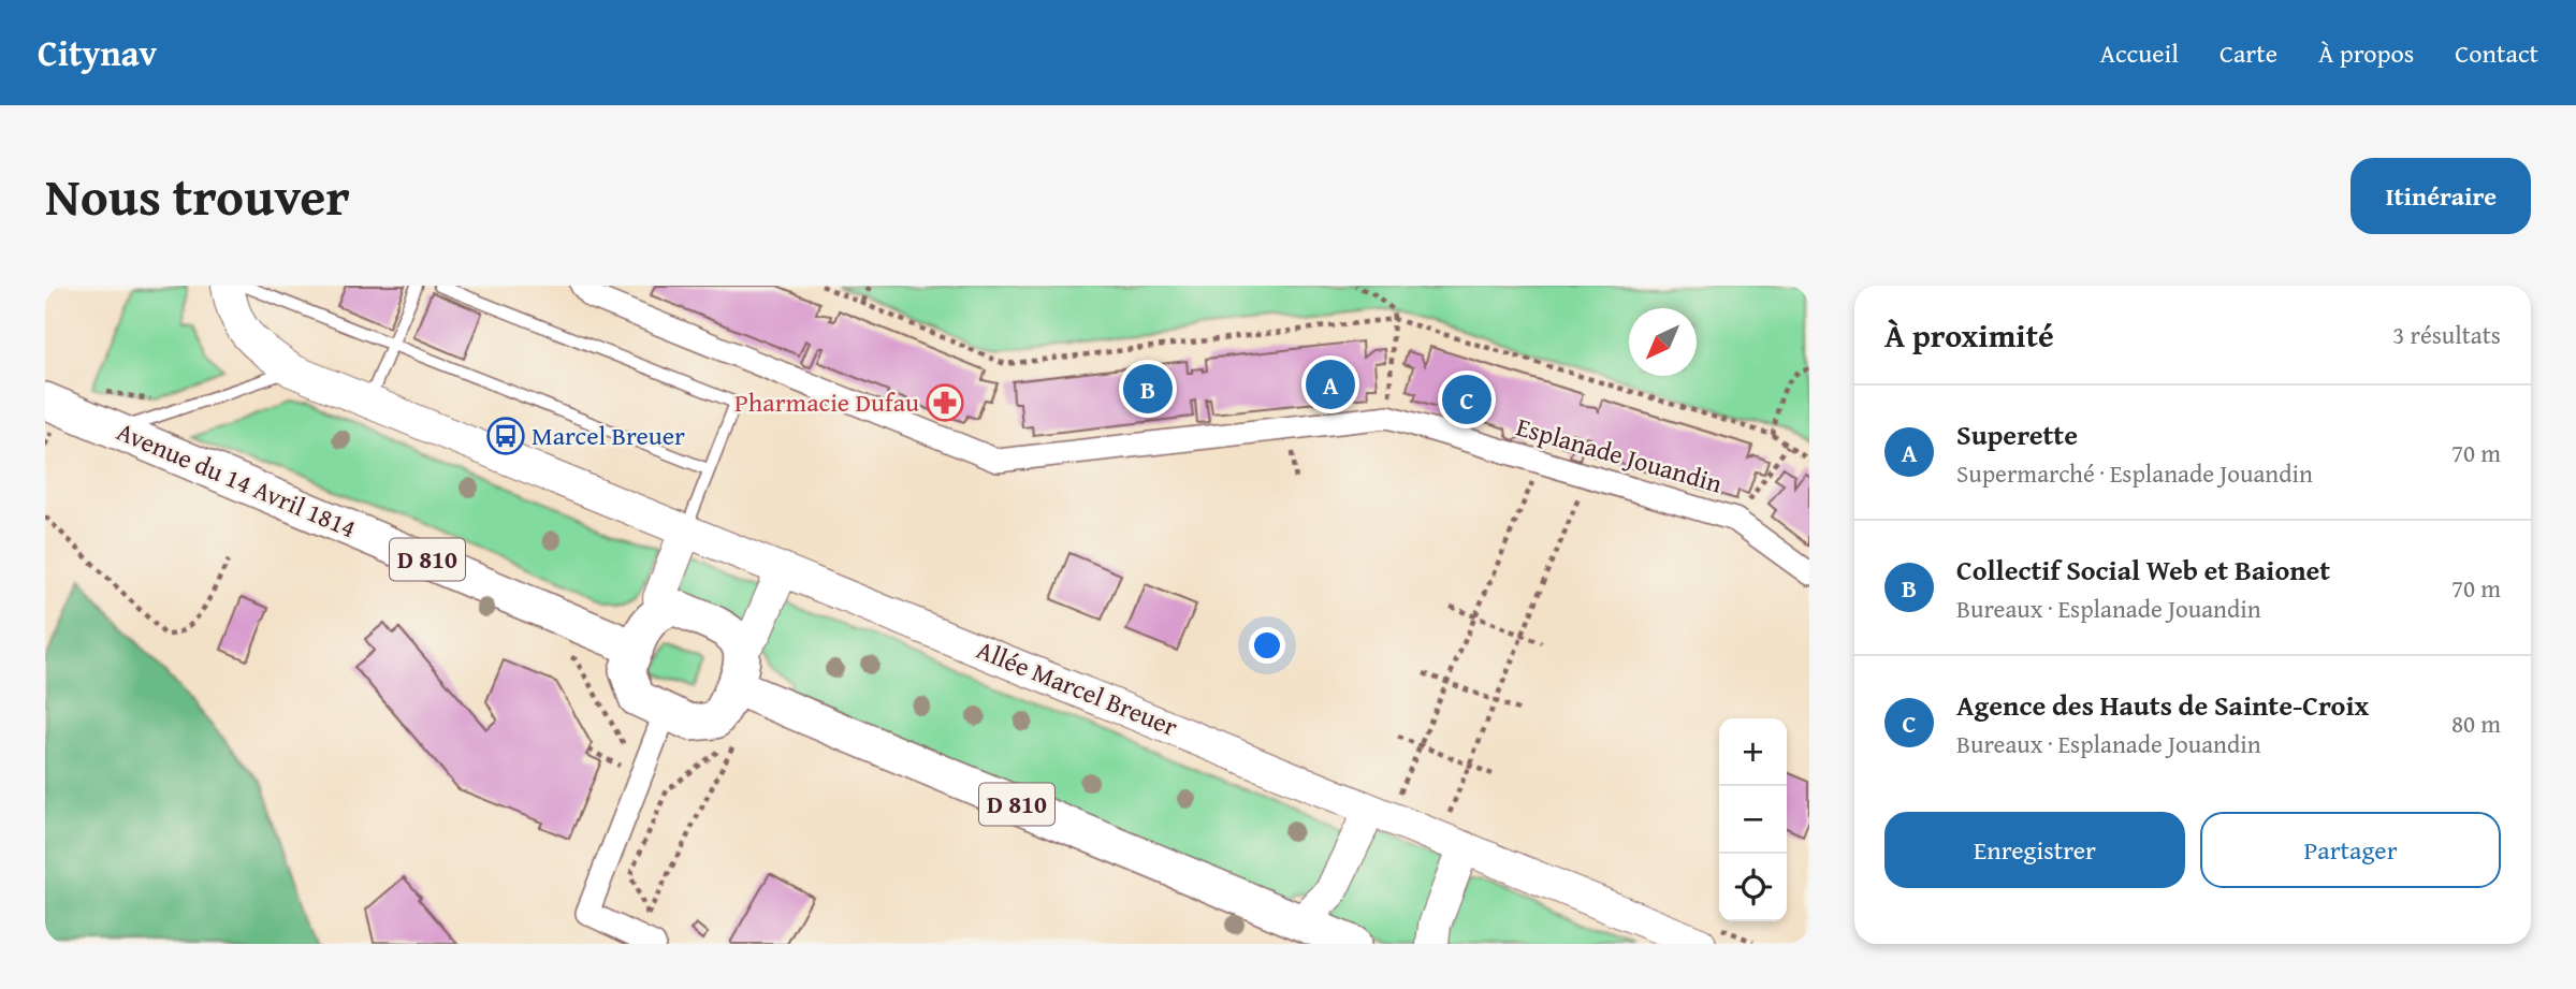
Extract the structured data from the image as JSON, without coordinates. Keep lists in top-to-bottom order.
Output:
{
  "streets": {
    "main road": ["Avenue du 14 Avril 1814", "D 810"],
    "street": ["Esplanade Jouandin", "Allée Marcel Breuer"]
  },
  "crossings": [
    ["Avenue du 14 Avril 1814", "D 810"]
  ],
  "places": {
    "pharmacy": ["Pharmacie Dufau"],
    "bus stop": ["Marcel Breuer"]
  },
  "north": "bottom left",
  "page": {
    "header": "Citynav",
    "nav": [
      "Accueil",
      "Carte",
      "À propos",
      "Contact"
    ],
    "title": "Nous trouver",
    "buttons": [
      "Itinéraire",
      ["Enregistrer", "Partager"]
    ],
    "heading": ["À proximité", "3 résultats"],
    "pins": ["A", "B", "C"],
    "list": [
      {
        "mark": "A",
        "name": "Superette",
        "note": "Supermarché · Esplanade Jouandin",
        "value": "70 m"
      },
      {
        "mark": "B",
        "name": "Collectif Social Web et Baionet",
        "note": "Bureaux · Esplanade Jouandin",
        "value": "70 m"
      },
      {
        "mark": "C",
        "name": "Agence des Hauts de Sainte-Croix",
        "note": "Bureaux · Esplanade Jouandin",
        "value": "80 m"
      }
    ],
    "map_buttons": ["+", "−"]
  }
}
